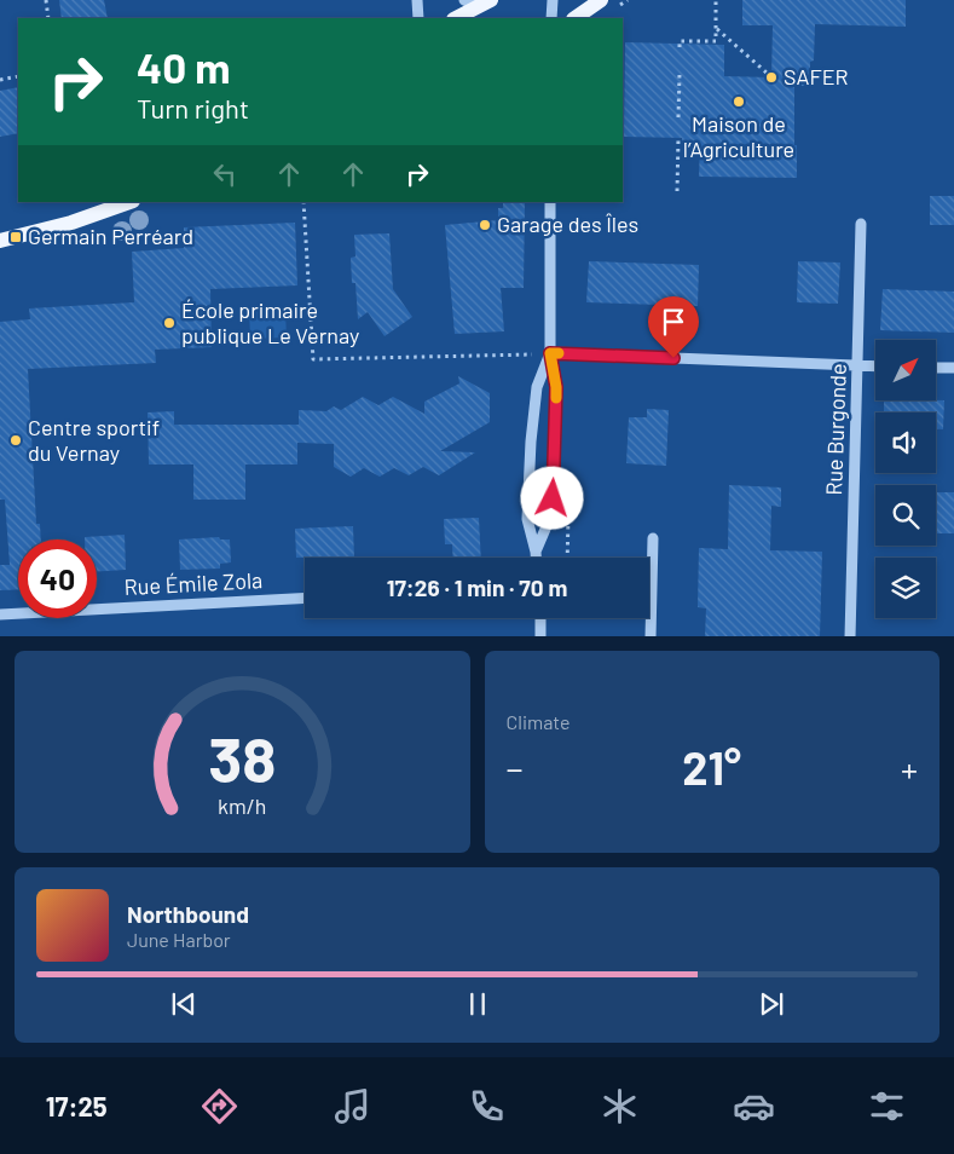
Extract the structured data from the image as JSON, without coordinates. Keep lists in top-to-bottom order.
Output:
{
  "streets": {
    "street": ["Rue Burgonde", "Rue Émile Zola"]
  },
  "places": {
    "other": [
      "SAFER",
      "Maison de l’Agriculture",
      "Garage des Îles",
      "École primaire publique Le Vernay",
      "Centre sportif du Vernay"
    ],
    "transit": ["Germain Perréard"]
  },
  "north": "top right",
  "page": {
    "turn": ["40 m", "Turn right"],
    "limit": "40",
    "trip": "17:26 · 1 min · 70 m",
    "tile": "Climate",
    "heat": ["−", "21°", "+"],
    "song": ["Northbound", "June Harbor"],
    "tabs": "17:25",
    "gauge": ["38", "km/h"]
  }
}
